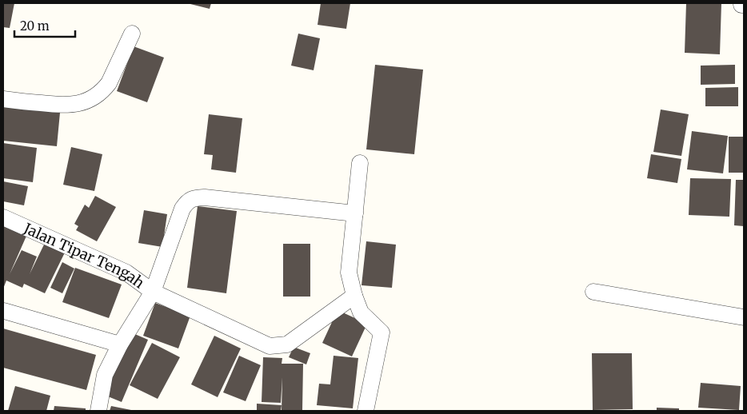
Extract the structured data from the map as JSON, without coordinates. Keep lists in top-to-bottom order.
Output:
{
  "streets": {
    "street": ["Jalan Tipar Tengah"]
  },
  "scale_bar": "20 m"
}
